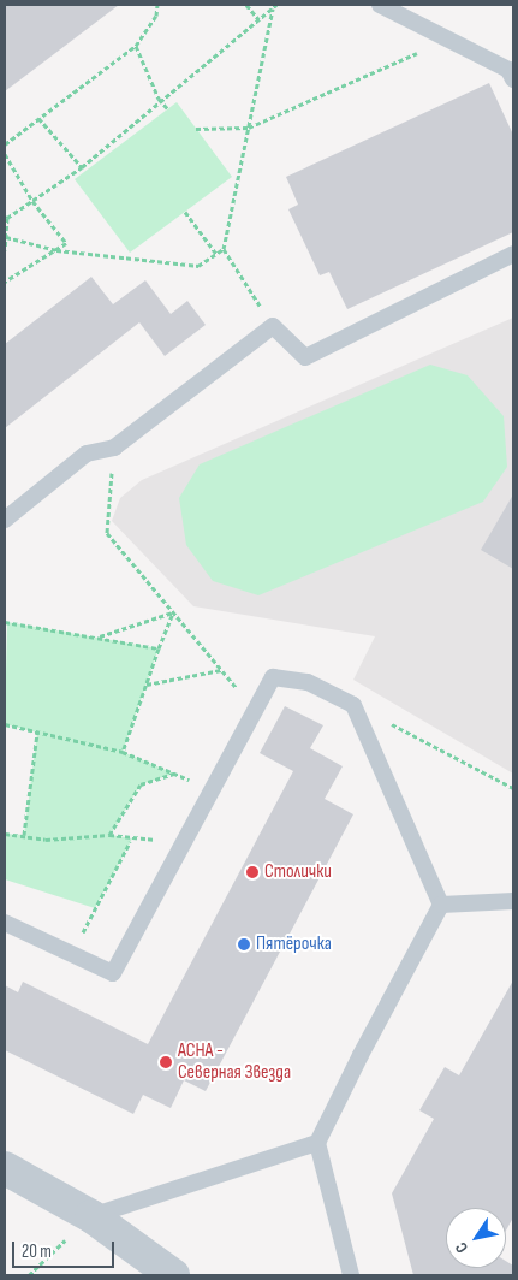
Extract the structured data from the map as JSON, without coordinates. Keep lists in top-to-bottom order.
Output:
{
  "places": ["Столички", "Пятёрочка", "АСНА - Северная Звезда"],
  "scale_bar": "20 m",
  "north": "bottom left"
}
